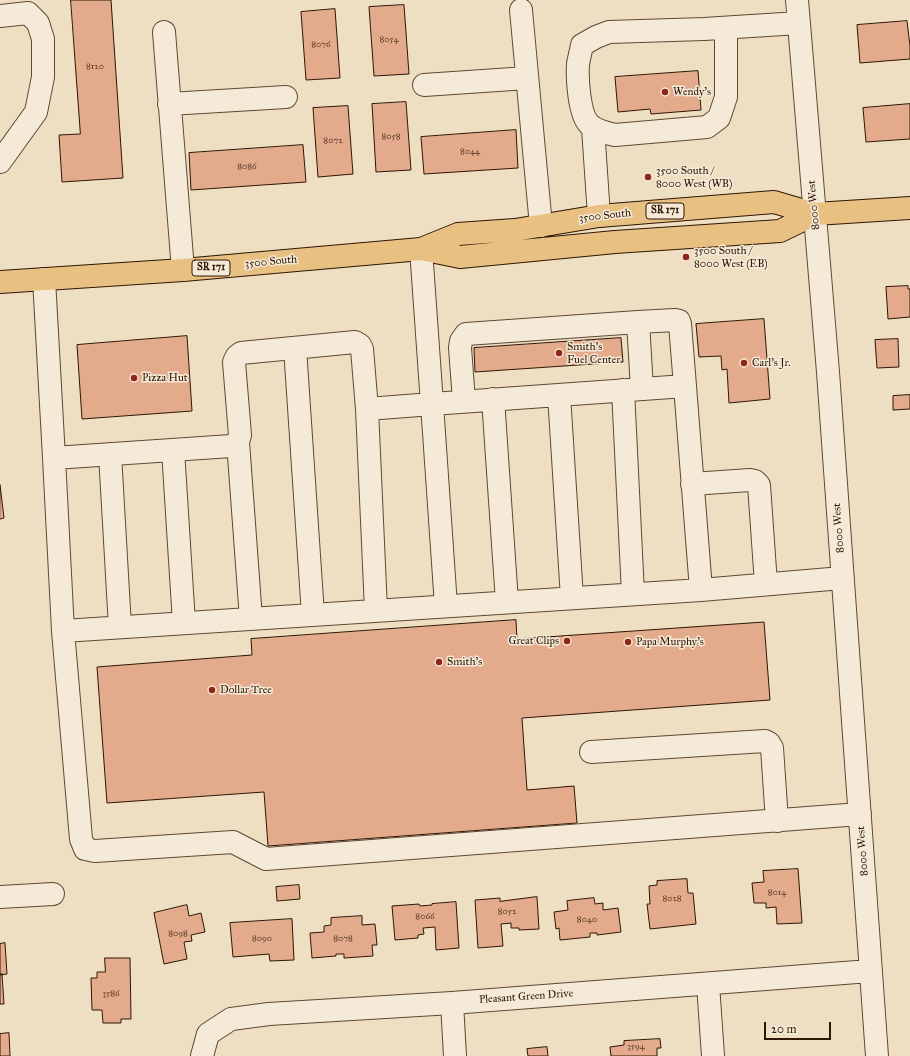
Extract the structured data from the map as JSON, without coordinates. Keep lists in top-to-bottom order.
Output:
{
  "streets": {
    "main road": ["SR 171", "3500 South"],
    "street": ["8000 West", "Pleasant Green Drive"]
  },
  "crossings": [
    ["8000 West", "3500 South"],
    ["8000 West", "Pleasant Green Drive"]
  ],
  "places": [
    "Wendy's",
    "3500 South / 8000 West (WB)",
    "3500 South / 8000 West (EB)",
    "Smith's Fuel Center",
    "Carl's Jr.",
    "Pizza Hut",
    "Great Clips",
    "Papa Murphy's",
    "Smith's",
    "Dollar Tree"
  ],
  "house_numbers": [
    "8054",
    "8076",
    "8120",
    "8058",
    "8072",
    "8044",
    "8086",
    "8014",
    "8028",
    "8052",
    "8066",
    "8040",
    "8098",
    "8090",
    "8078",
    "3586",
    "3594"
  ],
  "scale_bar": "20 m"
}
